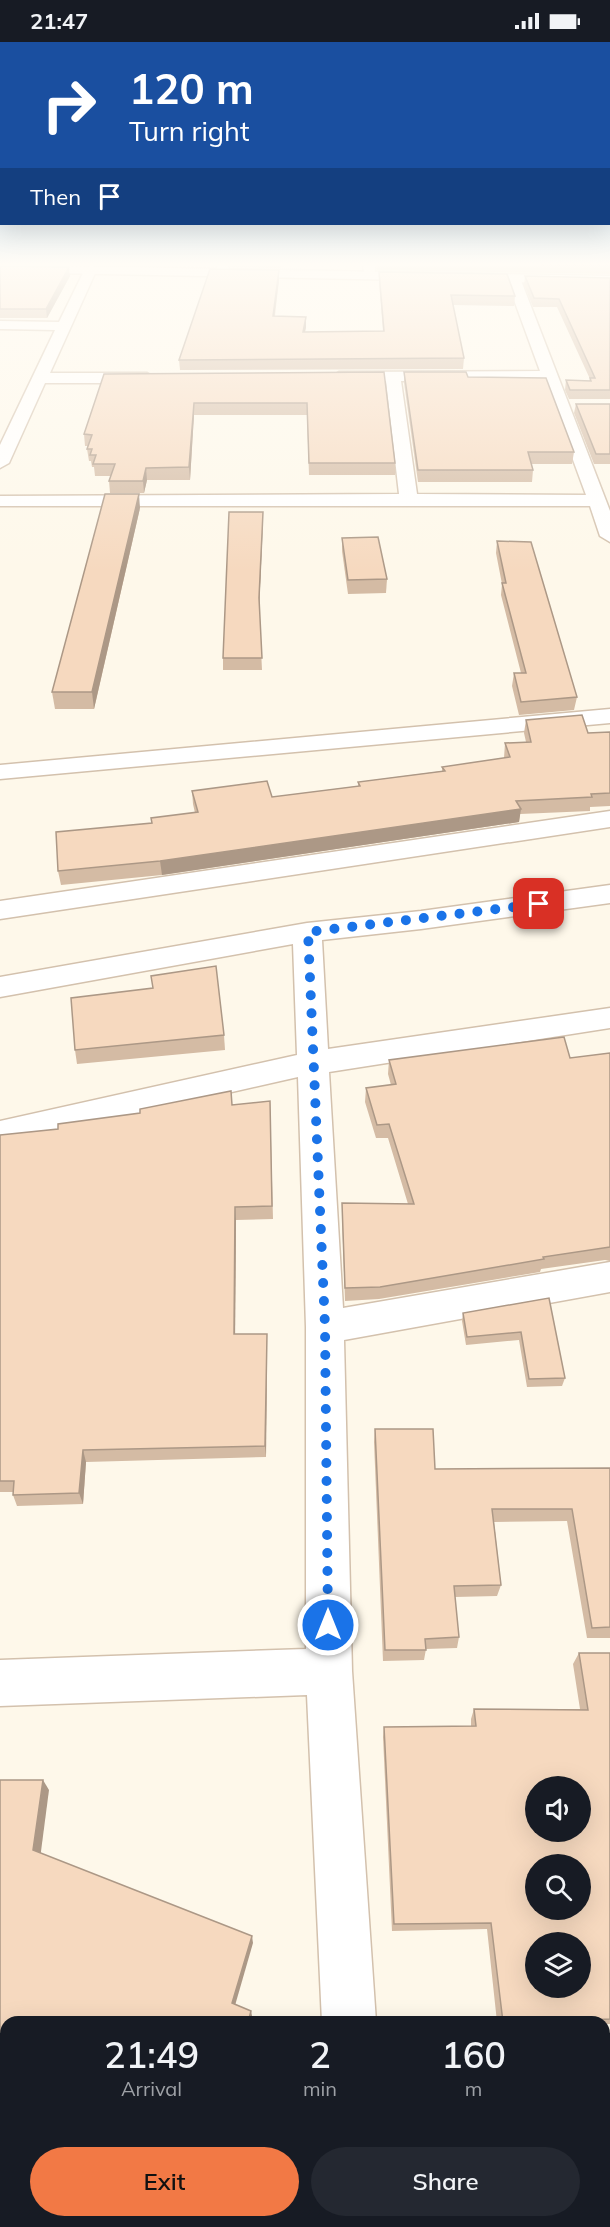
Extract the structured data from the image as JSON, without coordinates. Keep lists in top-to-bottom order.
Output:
{
  "page": {
    "status": "21:47",
    "turn": ["120 m", "Turn right"],
    "then": "Then",
    "eta": [
      "21:49",
      "Arrival",
      "2",
      "min",
      "160",
      "m"
    ],
    "buttons": ["Exit", "Share"]
  }
}
